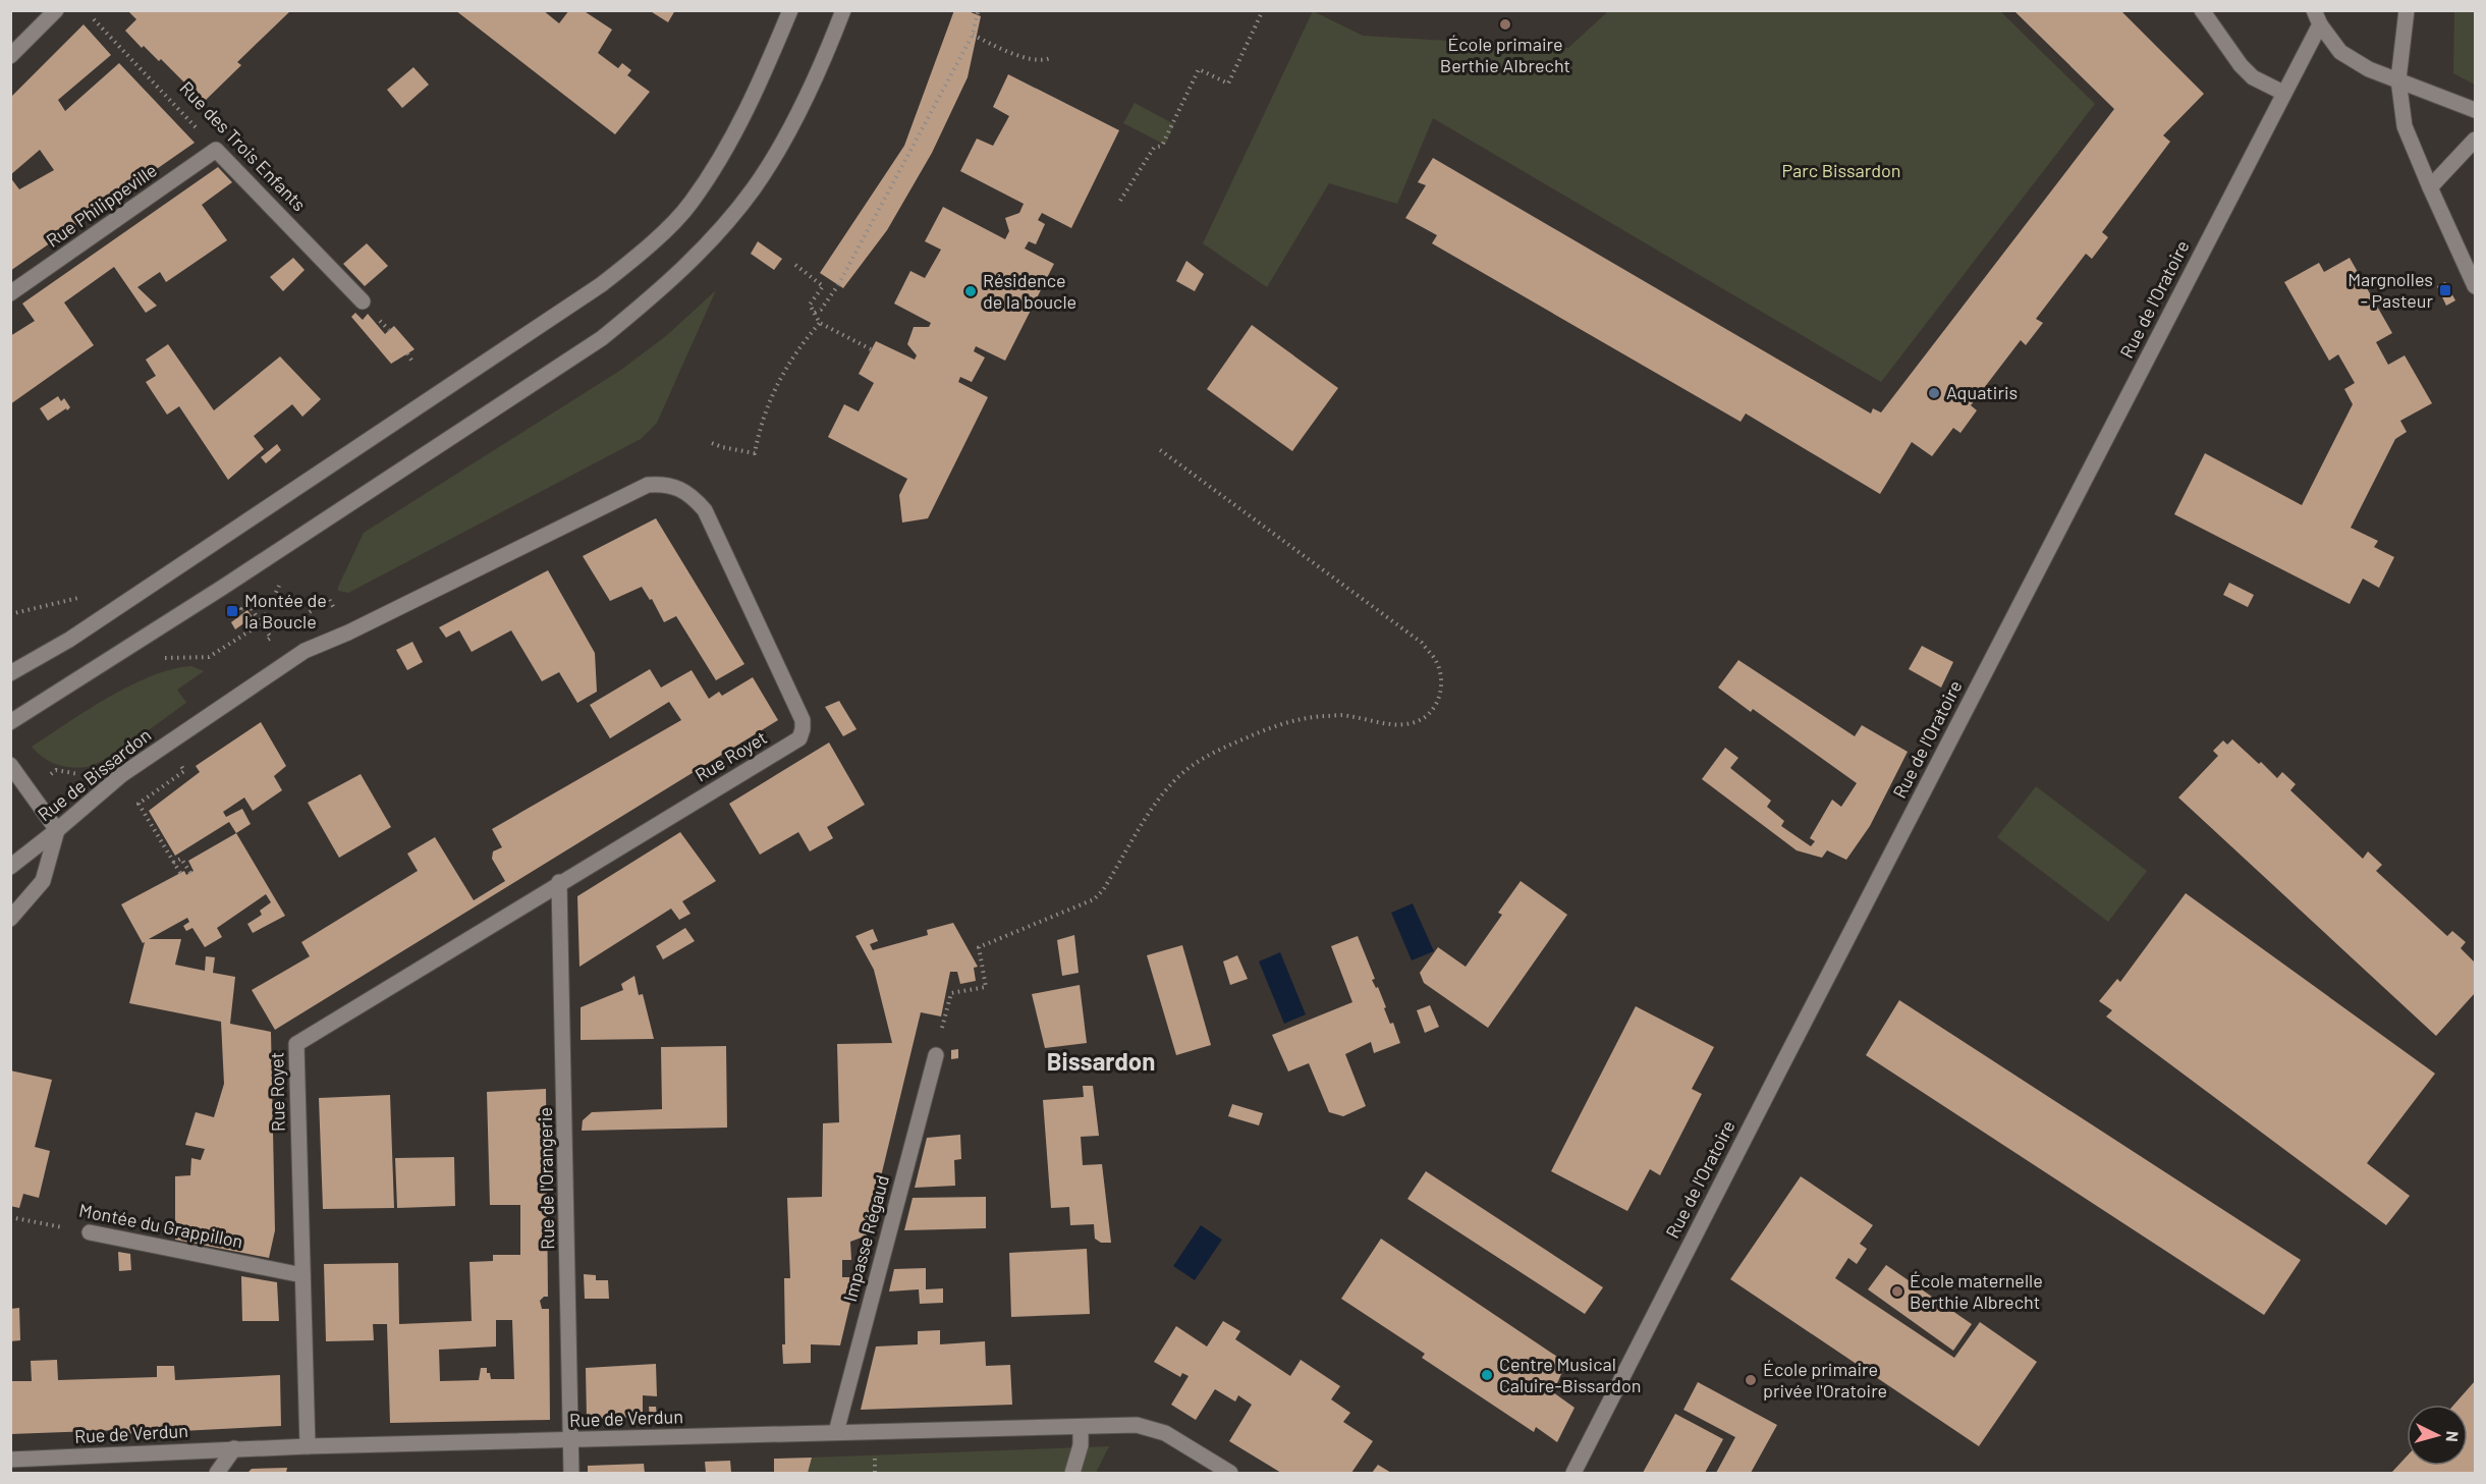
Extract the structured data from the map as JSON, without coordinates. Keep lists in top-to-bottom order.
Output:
{
  "streets": {
    "street": [
      "Rue des Trois Enfants",
      "Rue Philippeville",
      "Rue de l'Oratoire",
      "Rue Royet",
      "Rue de Bissardon",
      "Rue de l'Orangerie",
      "Montée du Grappillon",
      "Impasse Régaud",
      "Rue de Verdun"
    ]
  },
  "crossings": [
    ["Rue des Trois Enfants", "Rue Philippeville"],
    ["Rue Royet", "Rue de Bissardon"],
    ["Rue Royet", "Rue de l'Orangerie"],
    ["Rue Royet", "Montée du Grappillon"],
    ["Rue Royet", "Rue de Verdun"],
    ["Rue de l'Orangerie", "Rue de Verdun"],
    ["Impasse Régaud", "Rue de Verdun"]
  ],
  "districts": ["Bissardon"],
  "parks": ["Parc Bissardon"],
  "places": {
    "other": [
      "École primaire Berthie Albrecht",
      "Résidence de la boucle",
      "Aquatiris",
      "École maternelle Berthie Albrecht",
      "Centre Musical Caluire-Bissardon",
      "École primaire privée l'Oratoire"
    ],
    "transit": ["Margnolles - Pasteur", "Montée de la Boucle"]
  },
  "north": "right"
}
